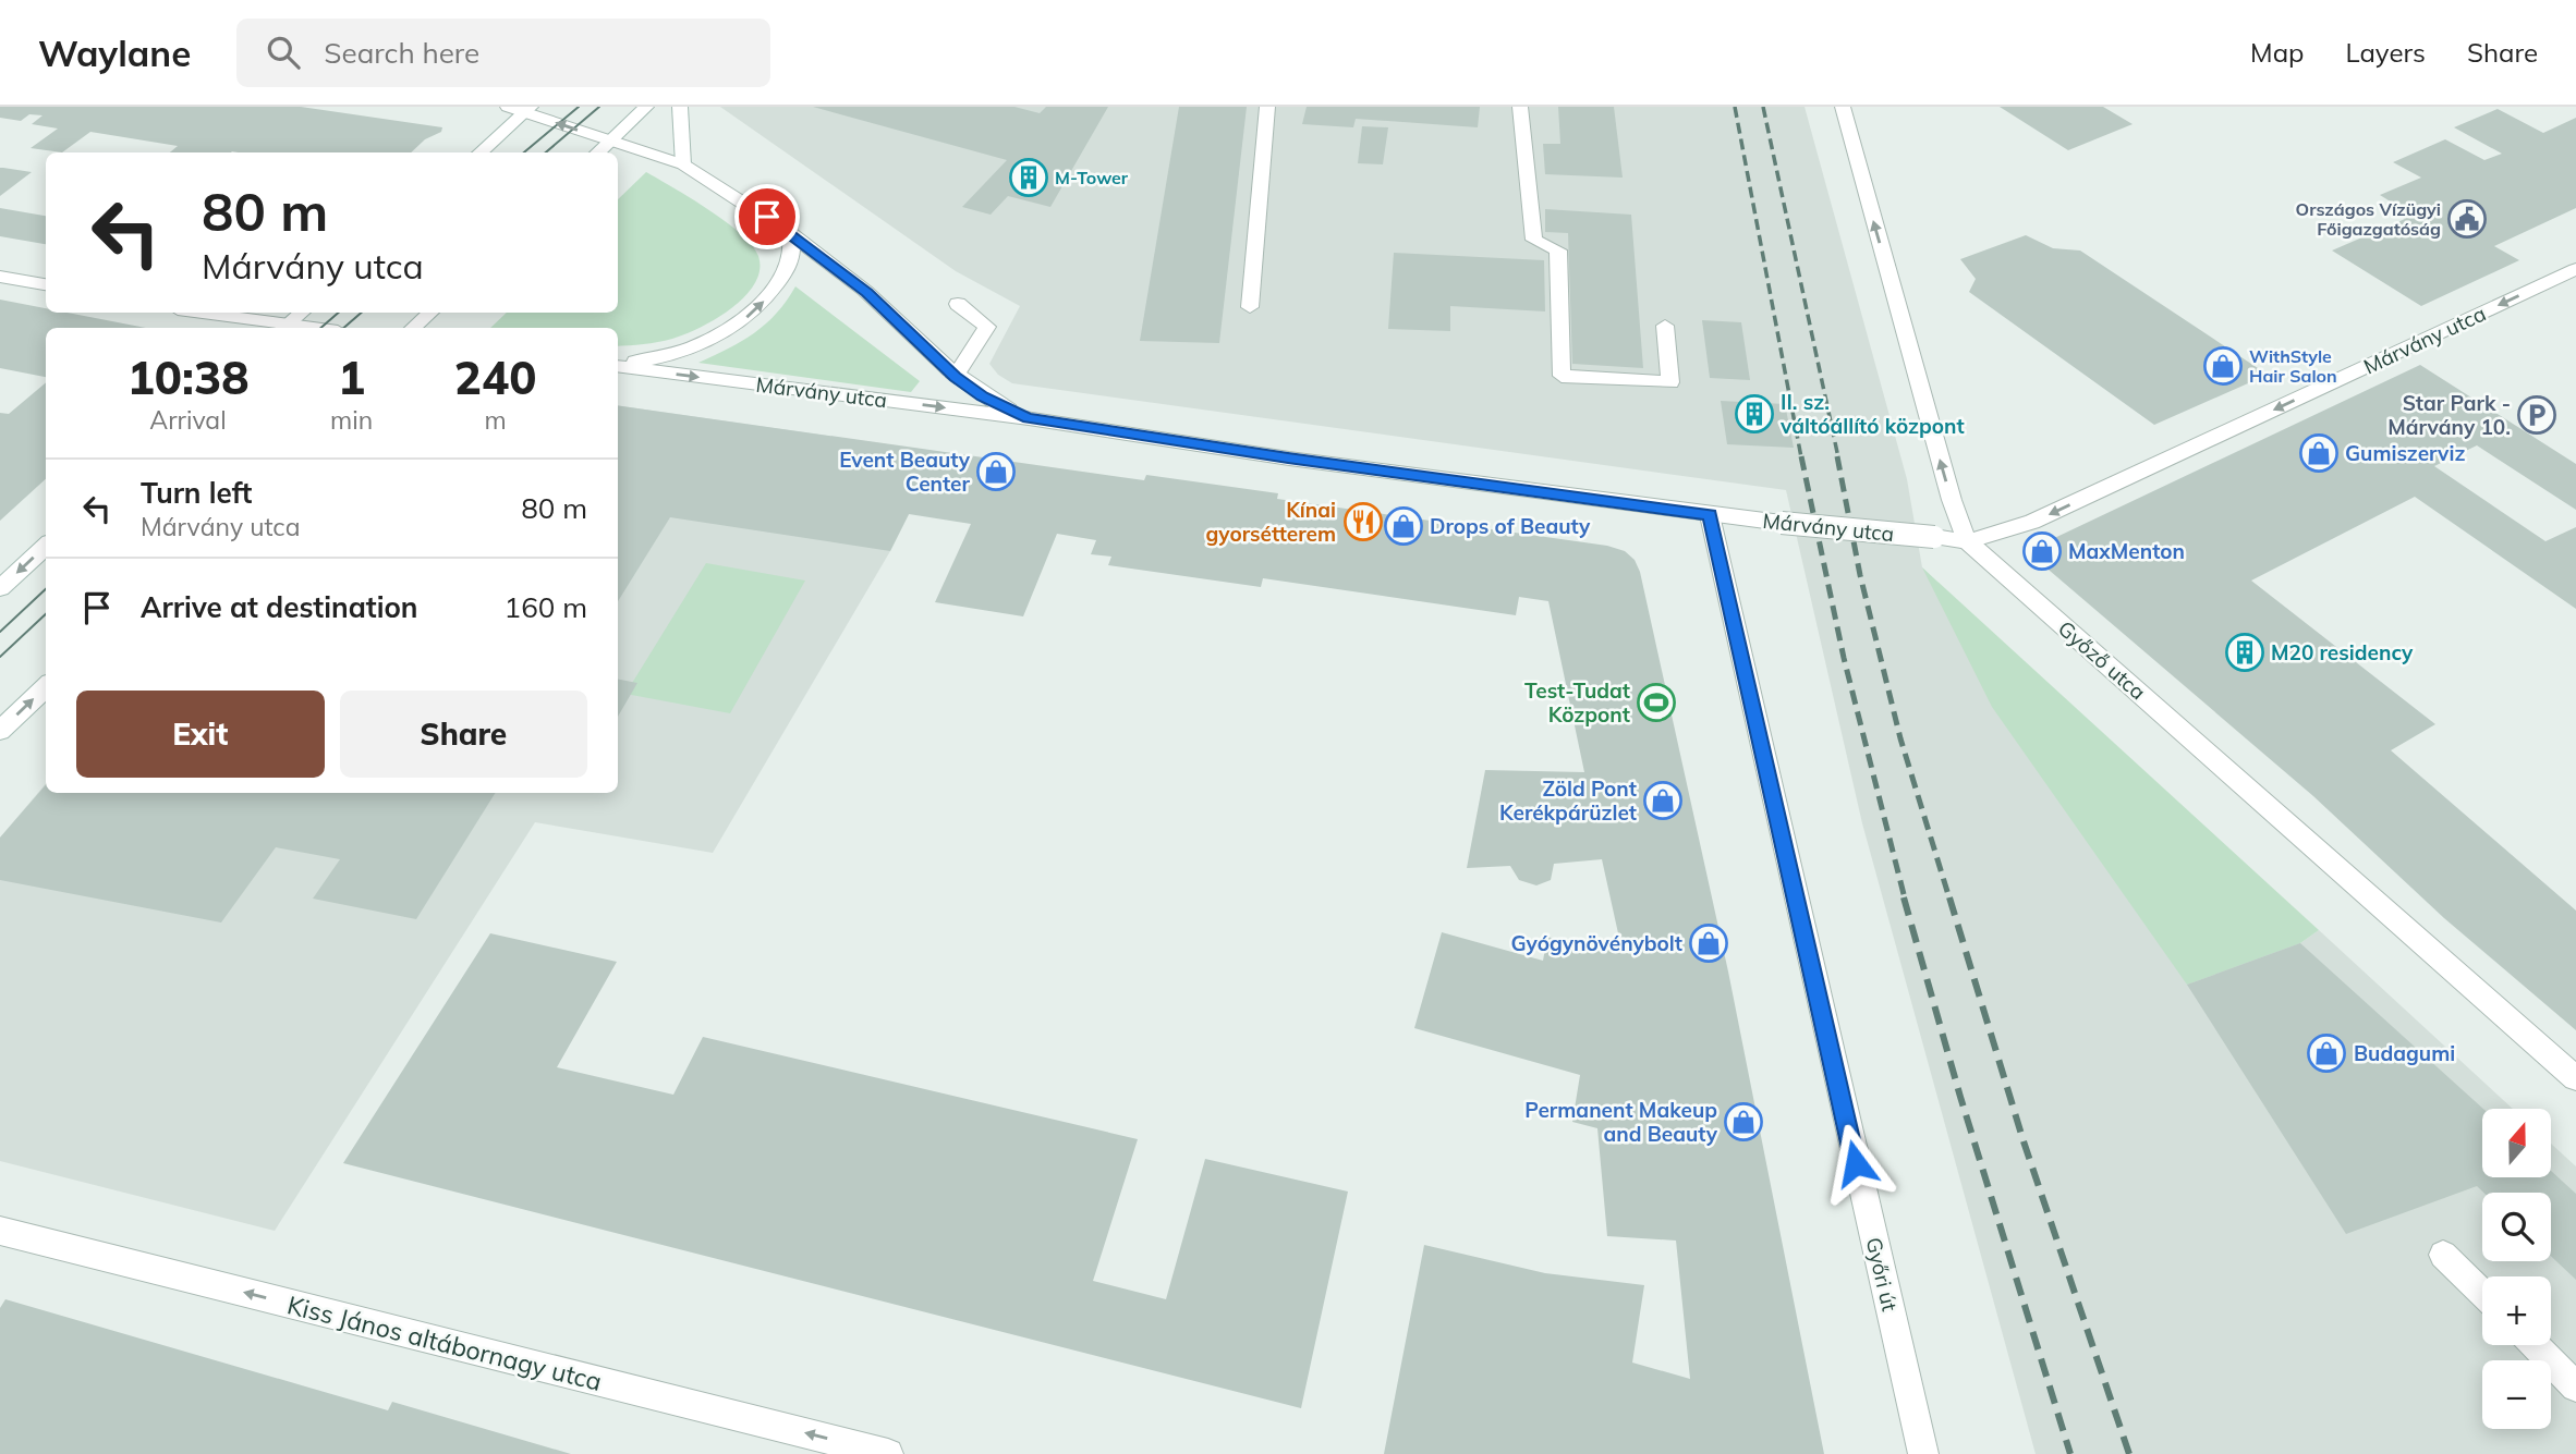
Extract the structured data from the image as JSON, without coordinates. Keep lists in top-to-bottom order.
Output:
{
  "streets": {
    "street": [
      "Márvány utca",
      "Győző utca",
      "Győri út",
      "Kiss János altábornagy utca"
    ]
  },
  "crossings": [
    ["Márvány utca", "Győző utca"],
    ["Márvány utca", "Győri út"]
  ],
  "one_way": ["Győző utca", "Kiss János altábornagy utca"],
  "places": {
    "building": ["M-Tower", "II. sz. váltóállító központ", "M20 residency"],
    "public building": ["Országos Vízügyi Főigazgatóság"],
    "shop": [
      "WithStyle Hair Salon",
      "Gumiszerviz",
      "Event Beauty Center",
      "Drops of Beauty",
      "MaxMenton",
      "Zöld Pont Kerékpárüzlet",
      "Gyógynövénybolt",
      "Budagumi",
      "Permanent Makeup and Beauty"
    ],
    "parking": ["Star Park - Márvány 10."],
    "restaurant": ["Kínai gyorsétterem"],
    "sports": ["Test-Tudat Központ"]
  },
  "north": "top",
  "page": {
    "header": "Waylane",
    "search": "Search here",
    "nav": ["Map", "Layers", "Share"],
    "turn": ["80 m", "Márvány utca"],
    "eta": [
      "10:38",
      "Arrival",
      "1",
      "min",
      "240",
      "m"
    ],
    "list": [
      {
        "name": "Turn left",
        "note": "Márvány utca",
        "value": "80 m"
      },
      {
        "name": "Arrive at destination",
        "value": "160 m"
      }
    ],
    "buttons": ["Exit", "Share"],
    "map_buttons": ["+", "−"]
  }
}
